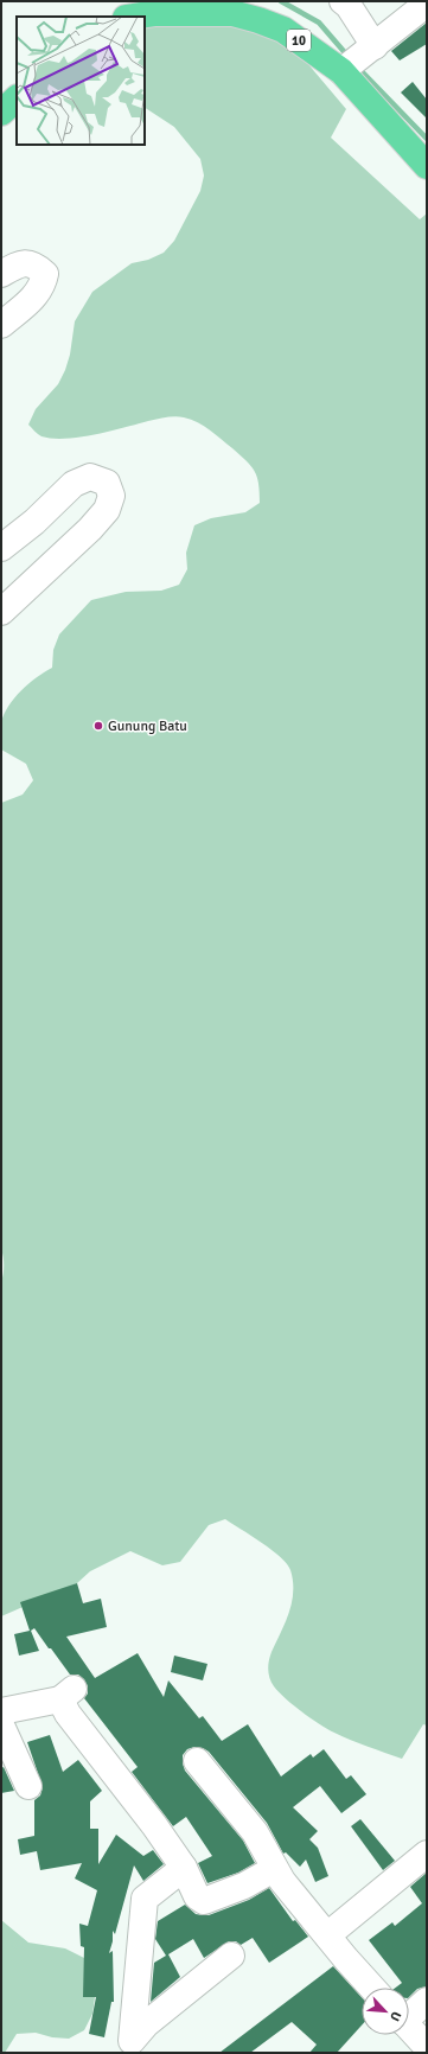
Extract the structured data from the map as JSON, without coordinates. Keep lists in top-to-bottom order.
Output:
{
  "streets": {
    "highway": ["10"]
  },
  "places": ["Gunung Batu"],
  "north": "bottom right"
}
